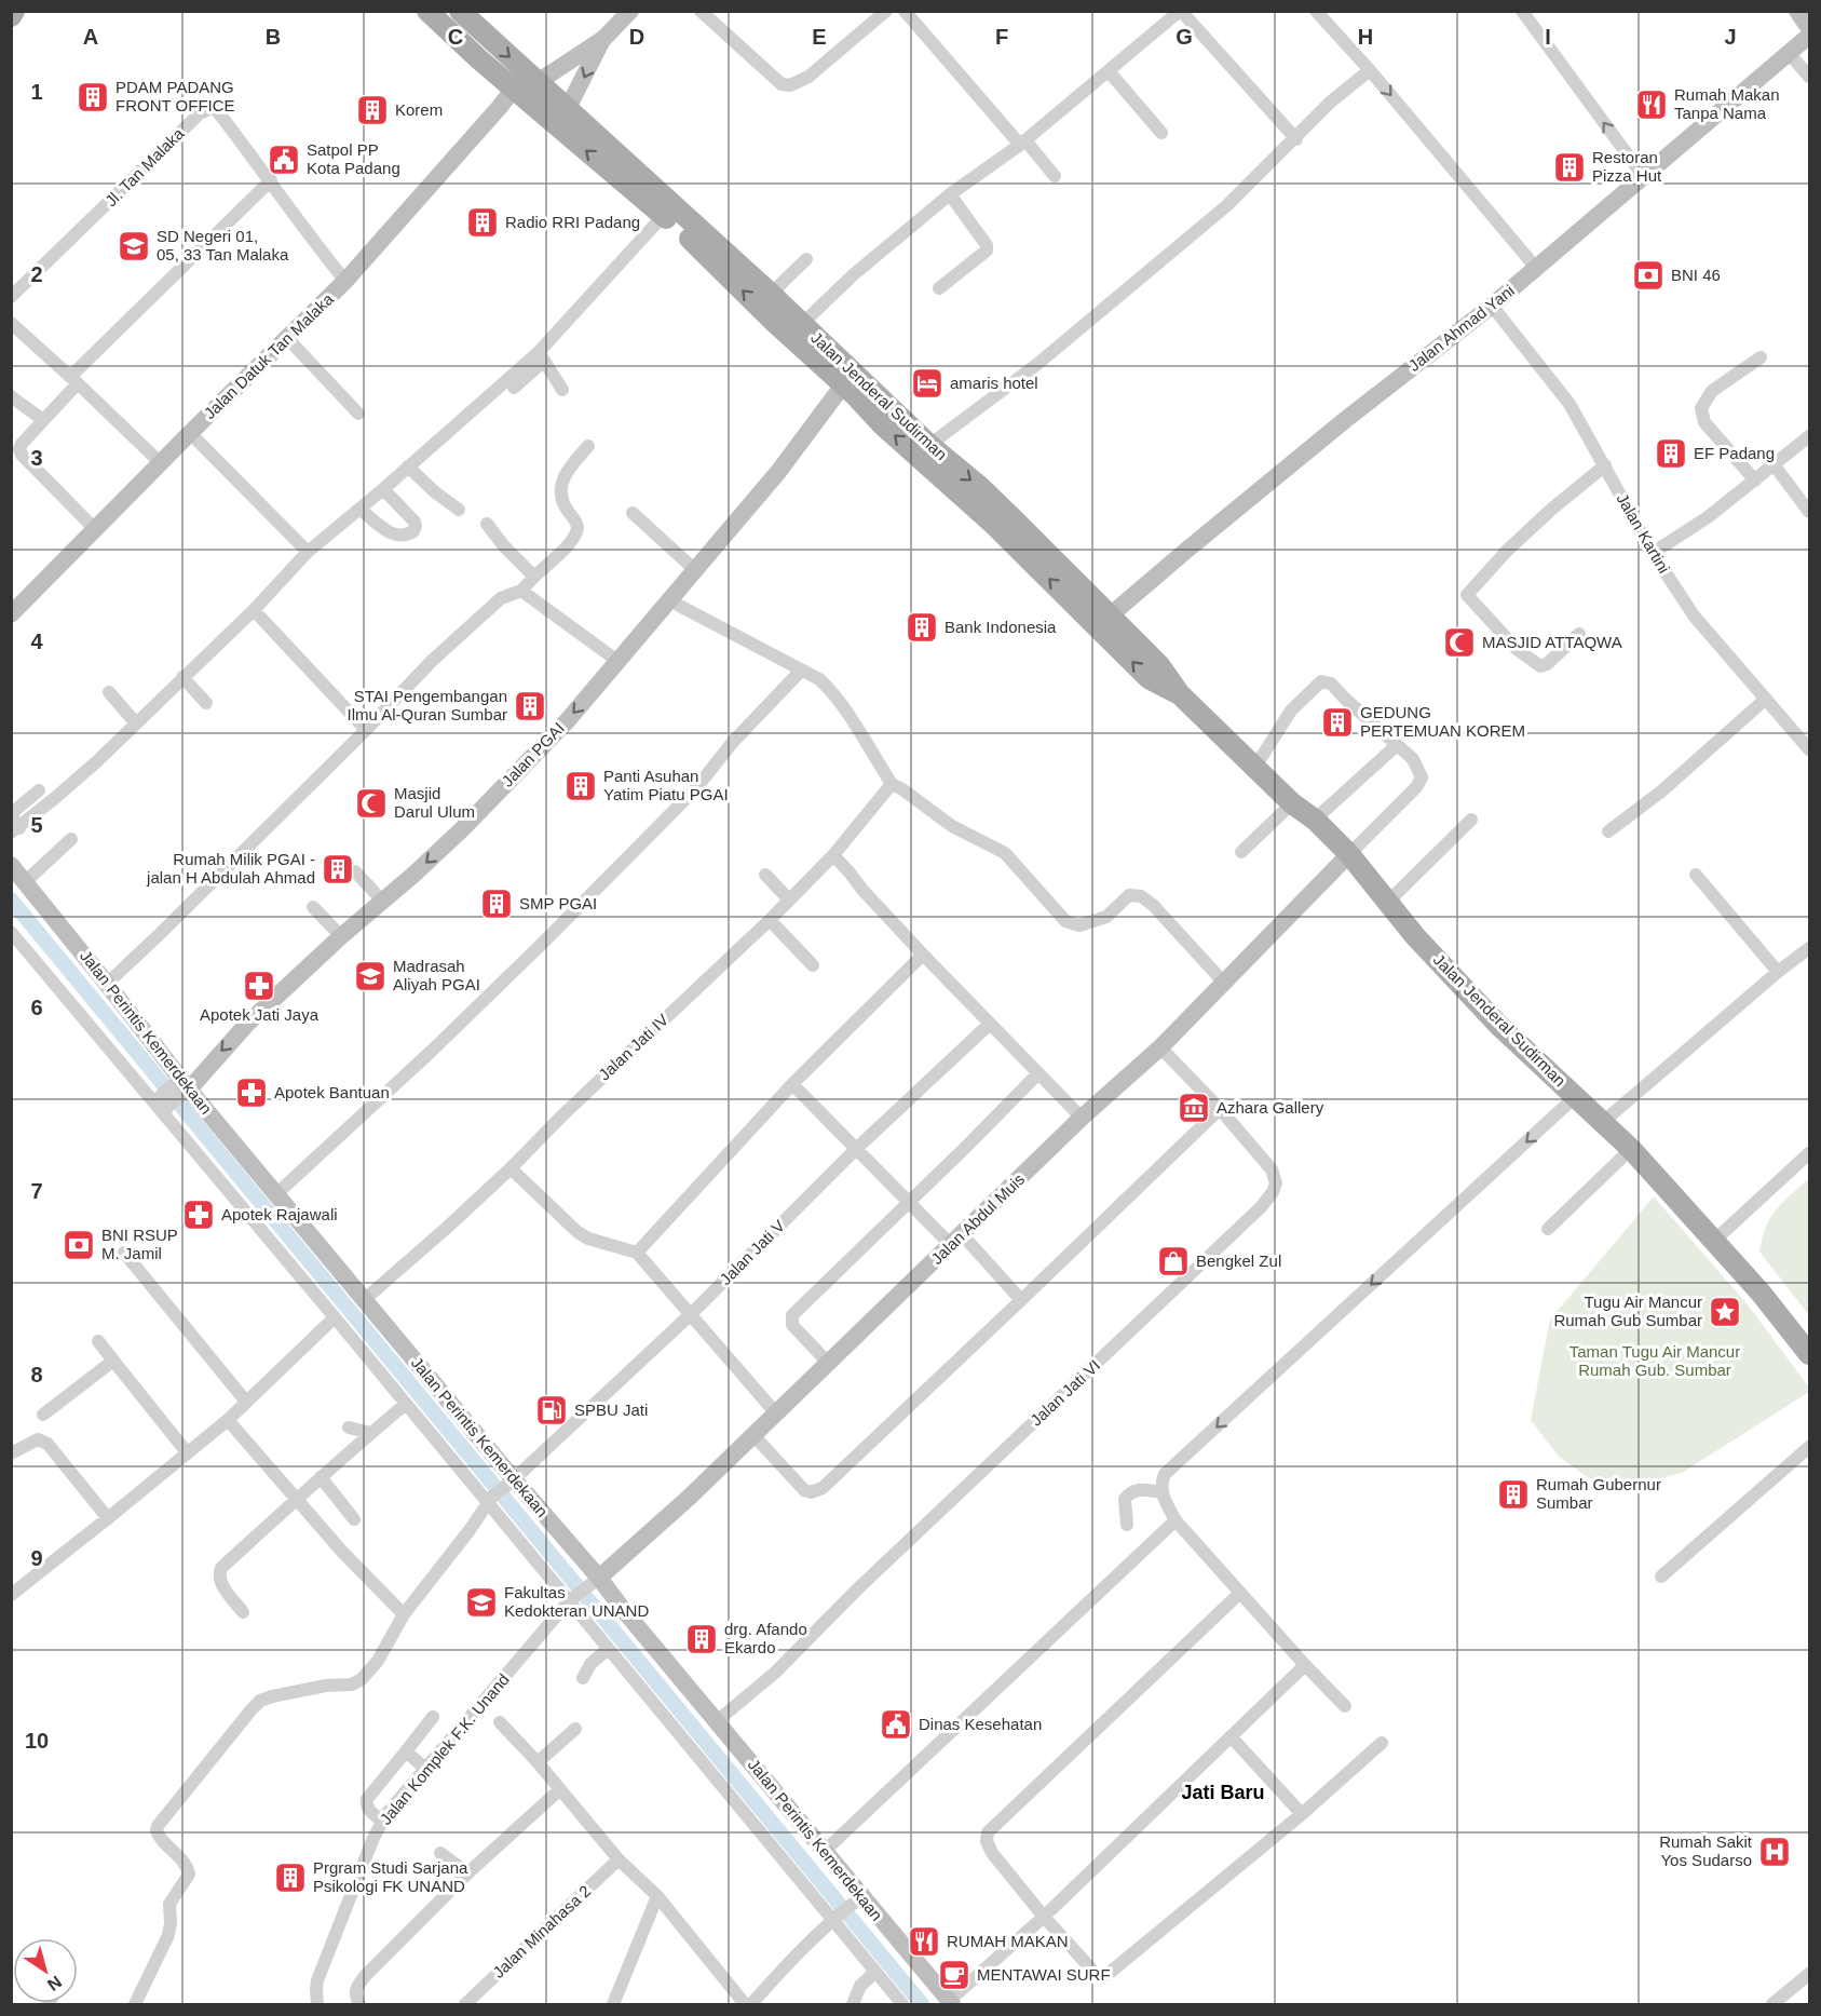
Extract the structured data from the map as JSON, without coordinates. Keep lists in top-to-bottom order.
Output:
{
  "streets": {
    "main road": ["Jalan Jenderal Sudirman"],
    "street": [
      "Jl. Tan Malaka",
      "Jalan Ahmad Yani",
      "Jalan Datuk Tan Malaka",
      "Jalan Kartini",
      "Jalan PGAI",
      "Jalan Perintis Kemerdekaan",
      "Jalan Jati IV",
      "Jalan Abdul Muis",
      "Jalan Jati V",
      "Jalan Jati VI",
      "Jalan Komplek F.K. Unand",
      "Jalan Minahasa 2"
    ]
  },
  "crossings": [
    ["Jl. Tan Malaka", "Jalan Datuk Tan Malaka"],
    ["Jalan Ahmad Yani", "Jalan Jenderal Sudirman"],
    ["Jalan Ahmad Yani", "Jalan Kartini"],
    ["Jalan Jenderal Sudirman", "Jalan Abdul Muis"],
    ["Jalan PGAI", "Jalan Perintis Kemerdekaan"],
    ["Jalan Perintis Kemerdekaan", "Jalan Jati IV"],
    ["Jalan Perintis Kemerdekaan", "Jalan Abdul Muis"],
    ["Jalan Perintis Kemerdekaan", "Jalan Jati V"],
    ["Jalan Perintis Kemerdekaan", "Jalan Jati VI"],
    ["Jalan Perintis Kemerdekaan", "Jalan Komplek F.K. Unand"],
    ["Jalan Abdul Muis", "Jalan Jati VI"],
    ["Jalan Abdul Muis", "Jalan Komplek F.K. Unand"]
  ],
  "districts": ["Jati Baru"],
  "parks": ["Taman Tugu Air Mancur Rumah Gub. Sumbar"],
  "places": {
    "building": [
      "PDAM PADANG FRONT OFFICE",
      "Korem",
      "Restoran Pizza Hut",
      "Radio RRI Padang",
      "EF Padang",
      "Bank Indonesia",
      "STAI Pengembangan Ilmu Al-Quran Sumbar",
      "GEDUNG PERTEMUAN KOREM",
      "Panti Asuhan Yatim Piatu PGAI",
      "Rumah Milik PGAI - jalan H Abdulah Ahmad",
      "SMP PGAI",
      "Rumah Gubernur Sumbar",
      "drg. Afando Ekardo",
      "Prgram Studi Sarjana Psikologi FK UNAND"
    ],
    "restaurant": ["Rumah Makan Tanpa Nama", "RUMAH MAKAN"],
    "public building": ["Satpol PP Kota Padang", "Dinas Kesehatan"],
    "school or university": ["SD Negeri 01, 05, 33 Tan Malaka", "Madrasah Aliyah PGAI", "Fakultas Kedokteran UNAND"],
    "bank": ["BNI 46", "BNI RSUP M. Jamil"],
    "hotel": ["amaris hotel"],
    "mosque": ["MASJID ATTAQWA", "Masjid Darul Ulum"],
    "pharmacy": ["Apotek Jati Jaya", "Apotek Bantuan", "Apotek Rajawali"],
    "museum": ["Azhara Gallery"],
    "shop": ["Bengkel Zul"],
    "place": ["Tugu Air Mancur Rumah Gub Sumbar"],
    "fuel station": ["SPBU Jati"],
    "hospital": ["Rumah Sakit Yos Sudarso"],
    "cafe": ["MENTAWAI SURF"]
  },
  "north": "bottom right",
  "grid": {
    "columns": [
      "A",
      "B",
      "C",
      "D",
      "E",
      "F",
      "G",
      "H",
      "I",
      "J"
    ],
    "rows": [
      "1",
      "2",
      "3",
      "4",
      "5",
      "6",
      "7",
      "8",
      "9",
      "10"
    ]
  }
}
